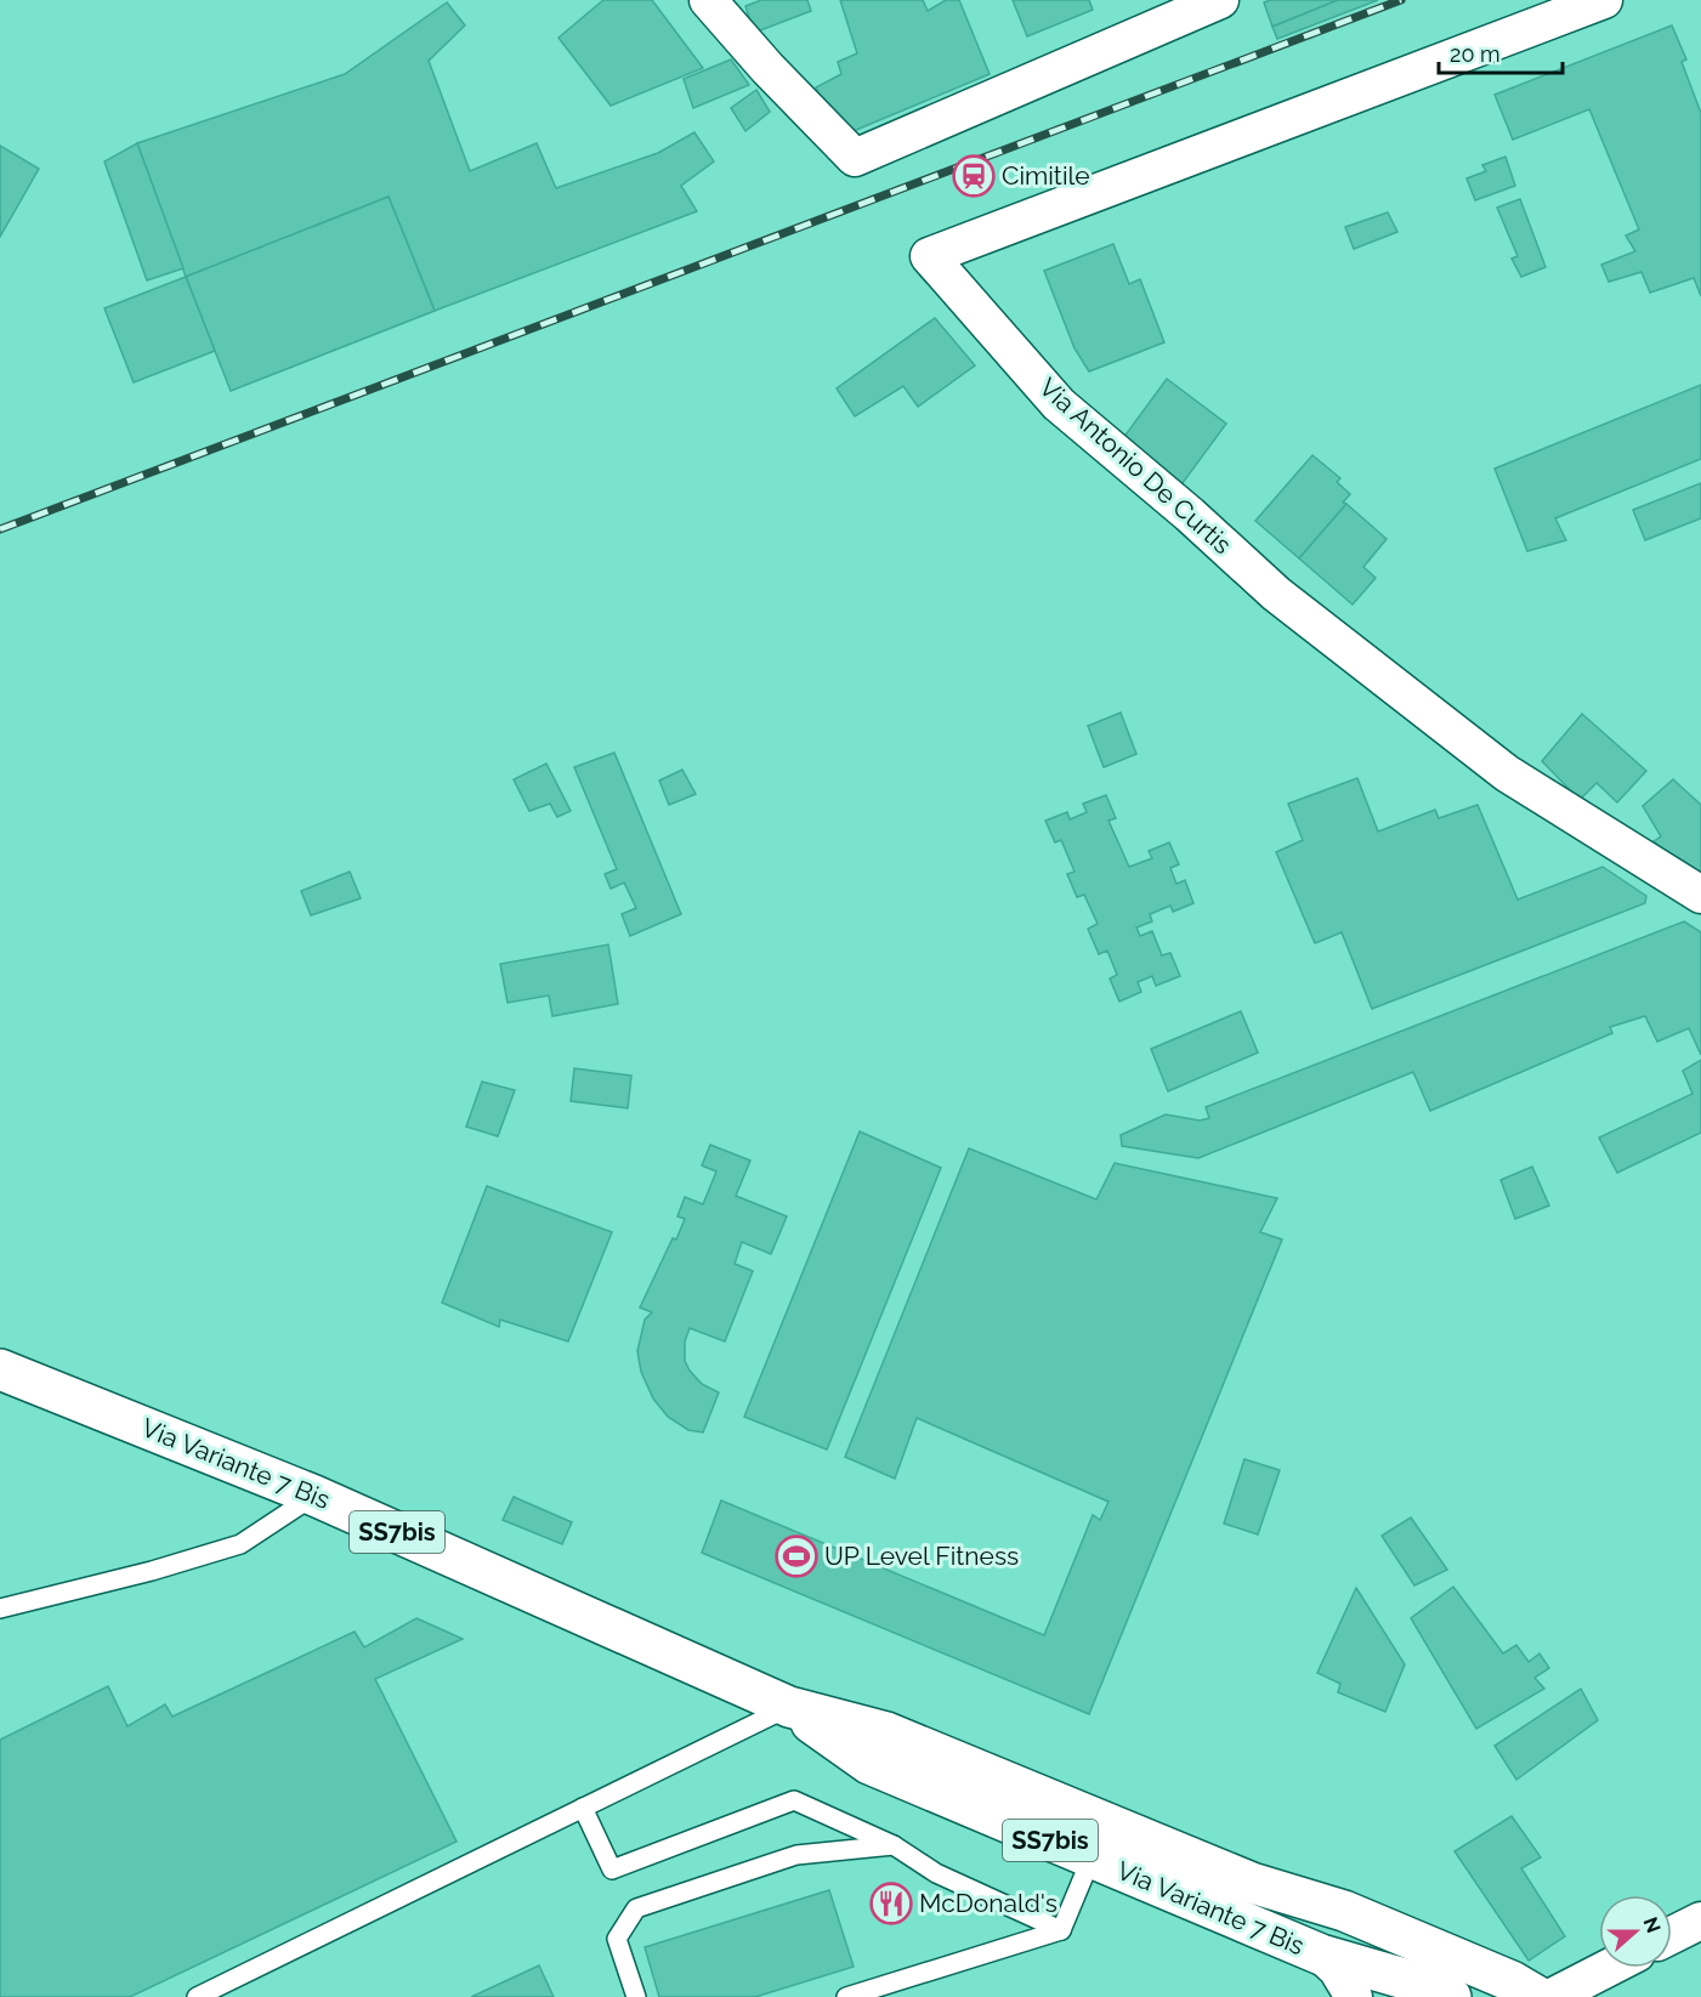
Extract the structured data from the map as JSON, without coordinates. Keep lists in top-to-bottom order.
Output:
{
  "streets": {
    "main road": ["Via Variante 7 Bis", "SS7bis"],
    "street": ["Via Antonio De Curtis"]
  },
  "places": {
    "station": ["Cimitile"],
    "sports": ["UP Level Fitness"],
    "restaurant": ["McDonald's"]
  },
  "scale_bar": "20 m",
  "north": "right"
}
